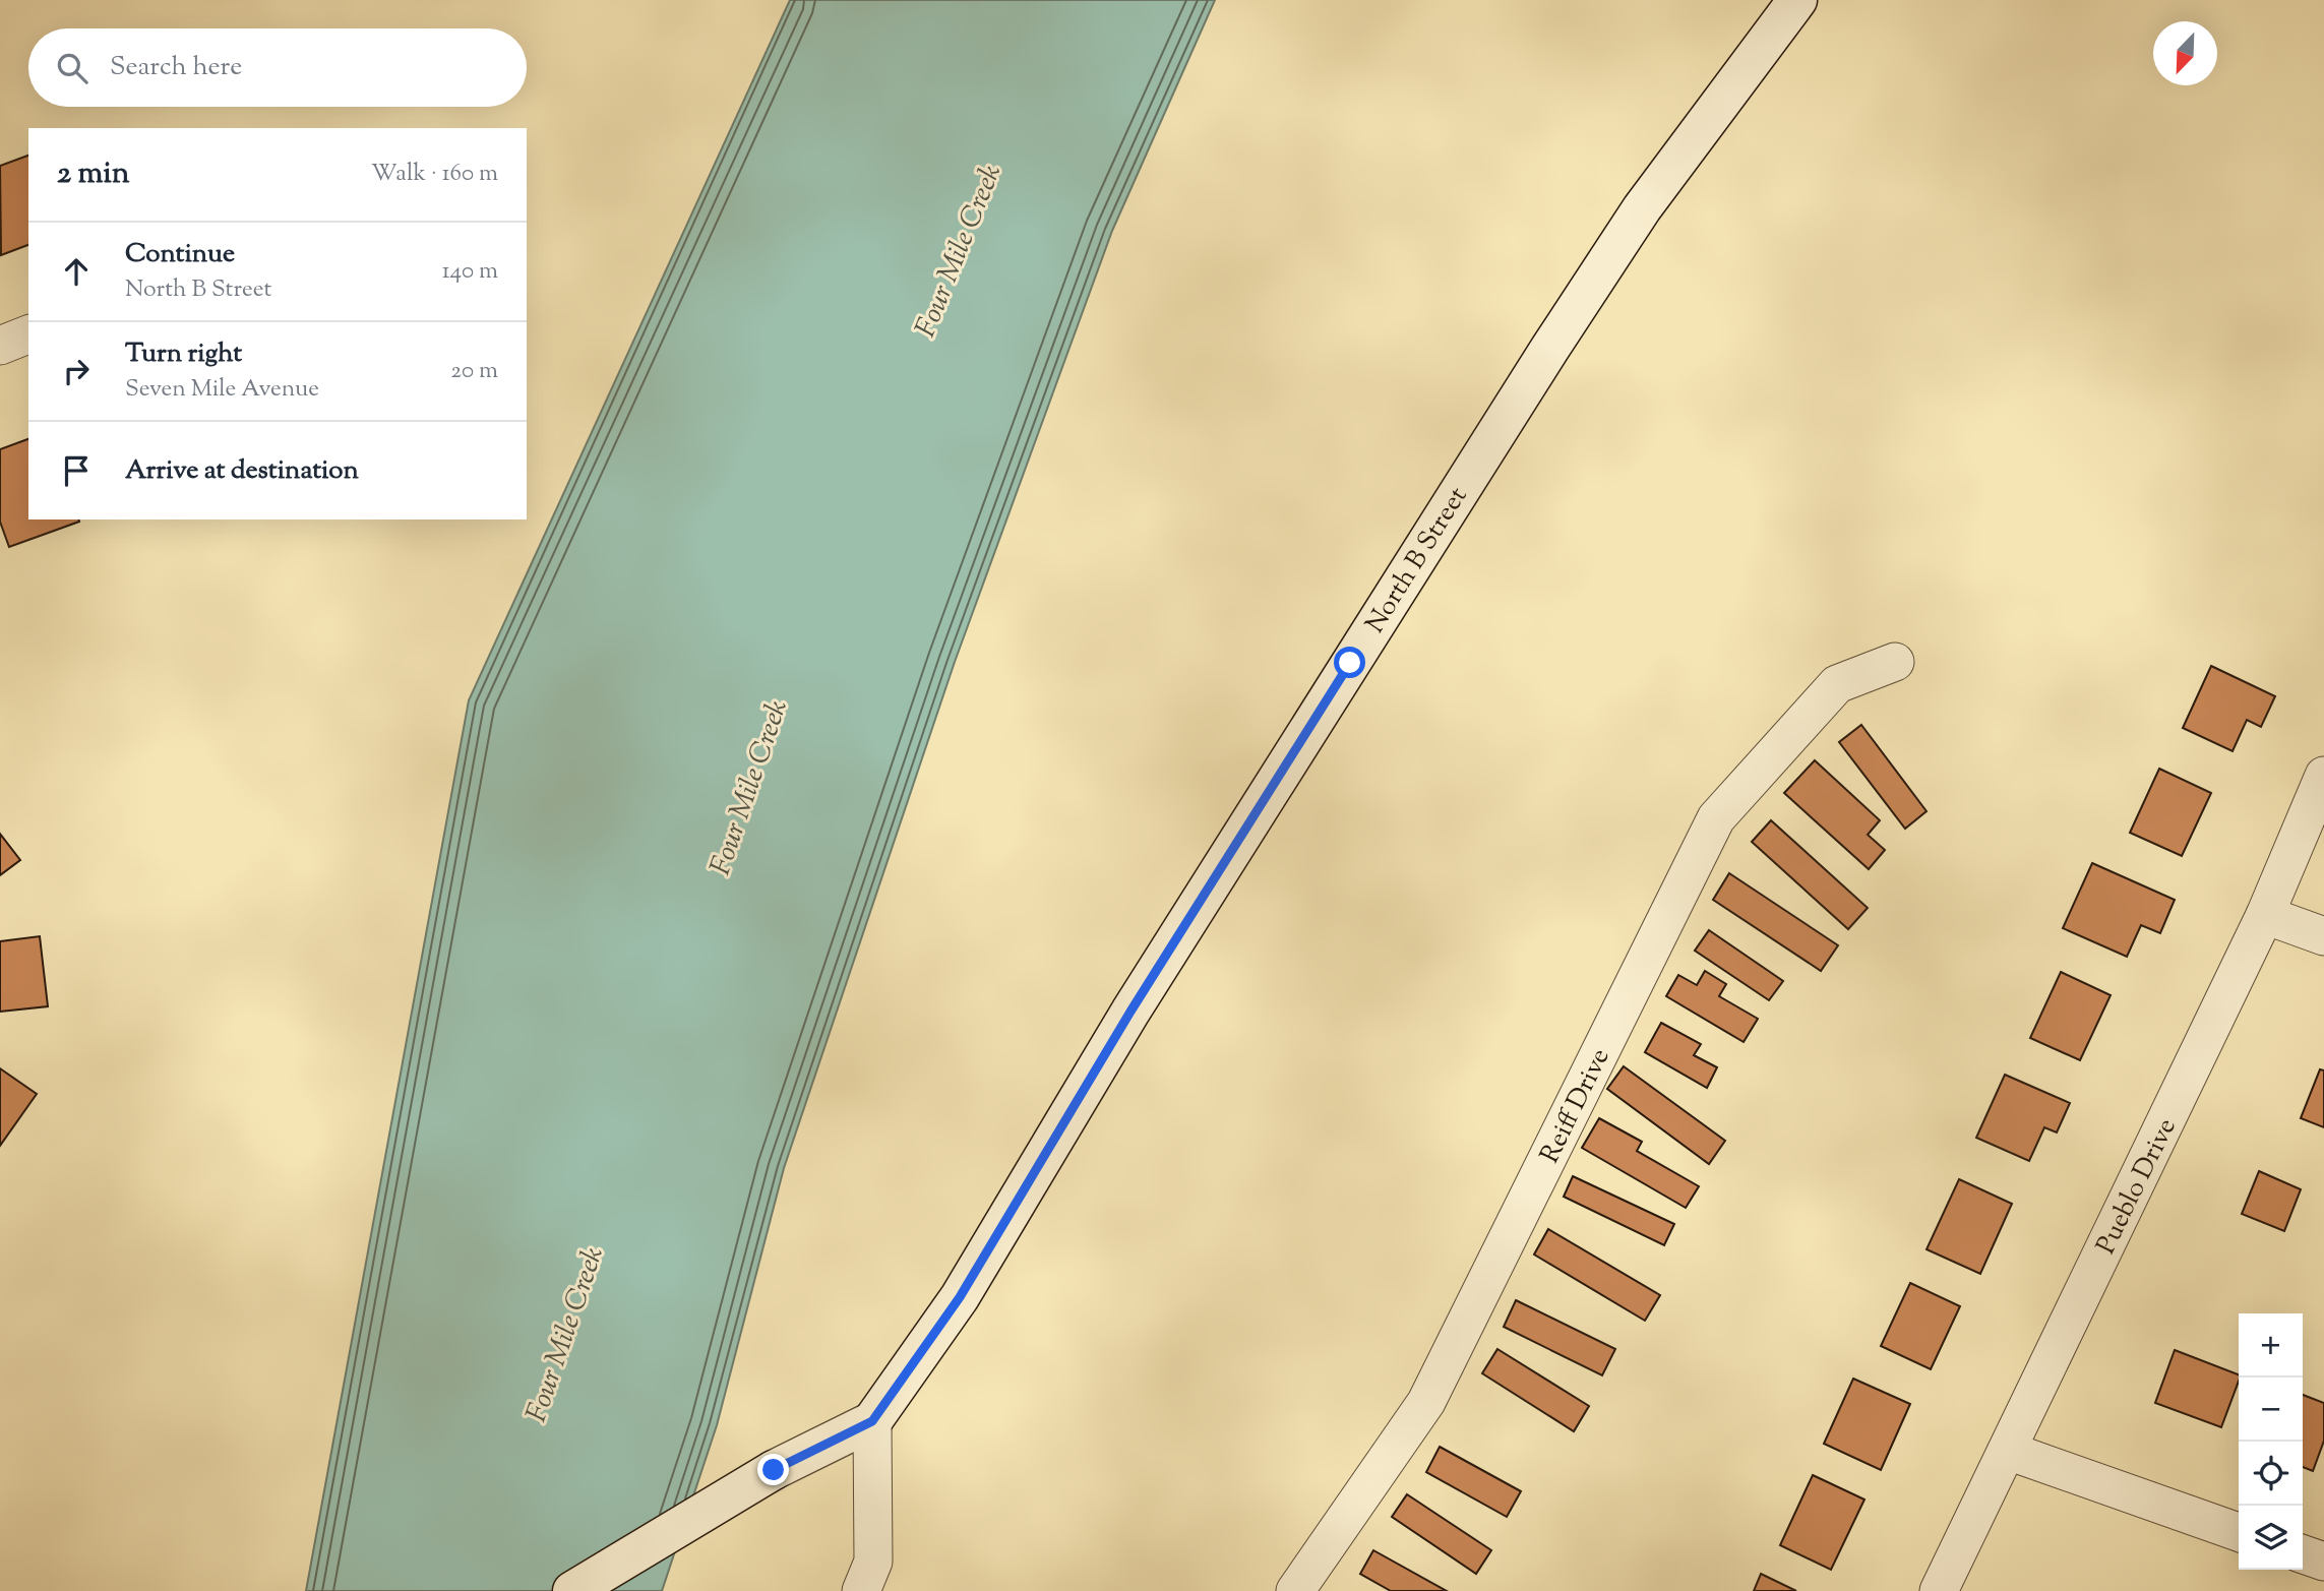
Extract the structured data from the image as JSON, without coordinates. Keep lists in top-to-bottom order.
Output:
{
  "streets": {
    "main road": ["North B Street"],
    "street": ["Reiff Drive", "Pueblo Drive"]
  },
  "water": ["Four Mile Creek"],
  "north": "bottom left",
  "page": {
    "search": "Search here",
    "heading": ["2 min", "Walk · 160 m"],
    "list": [
      ["Continue", "North B Street", "140 m"],
      ["Turn right", "Seven Mile Avenue", "20 m"],
      "Arrive at destination"
    ],
    "map_buttons": ["+", "−"]
  }
}
